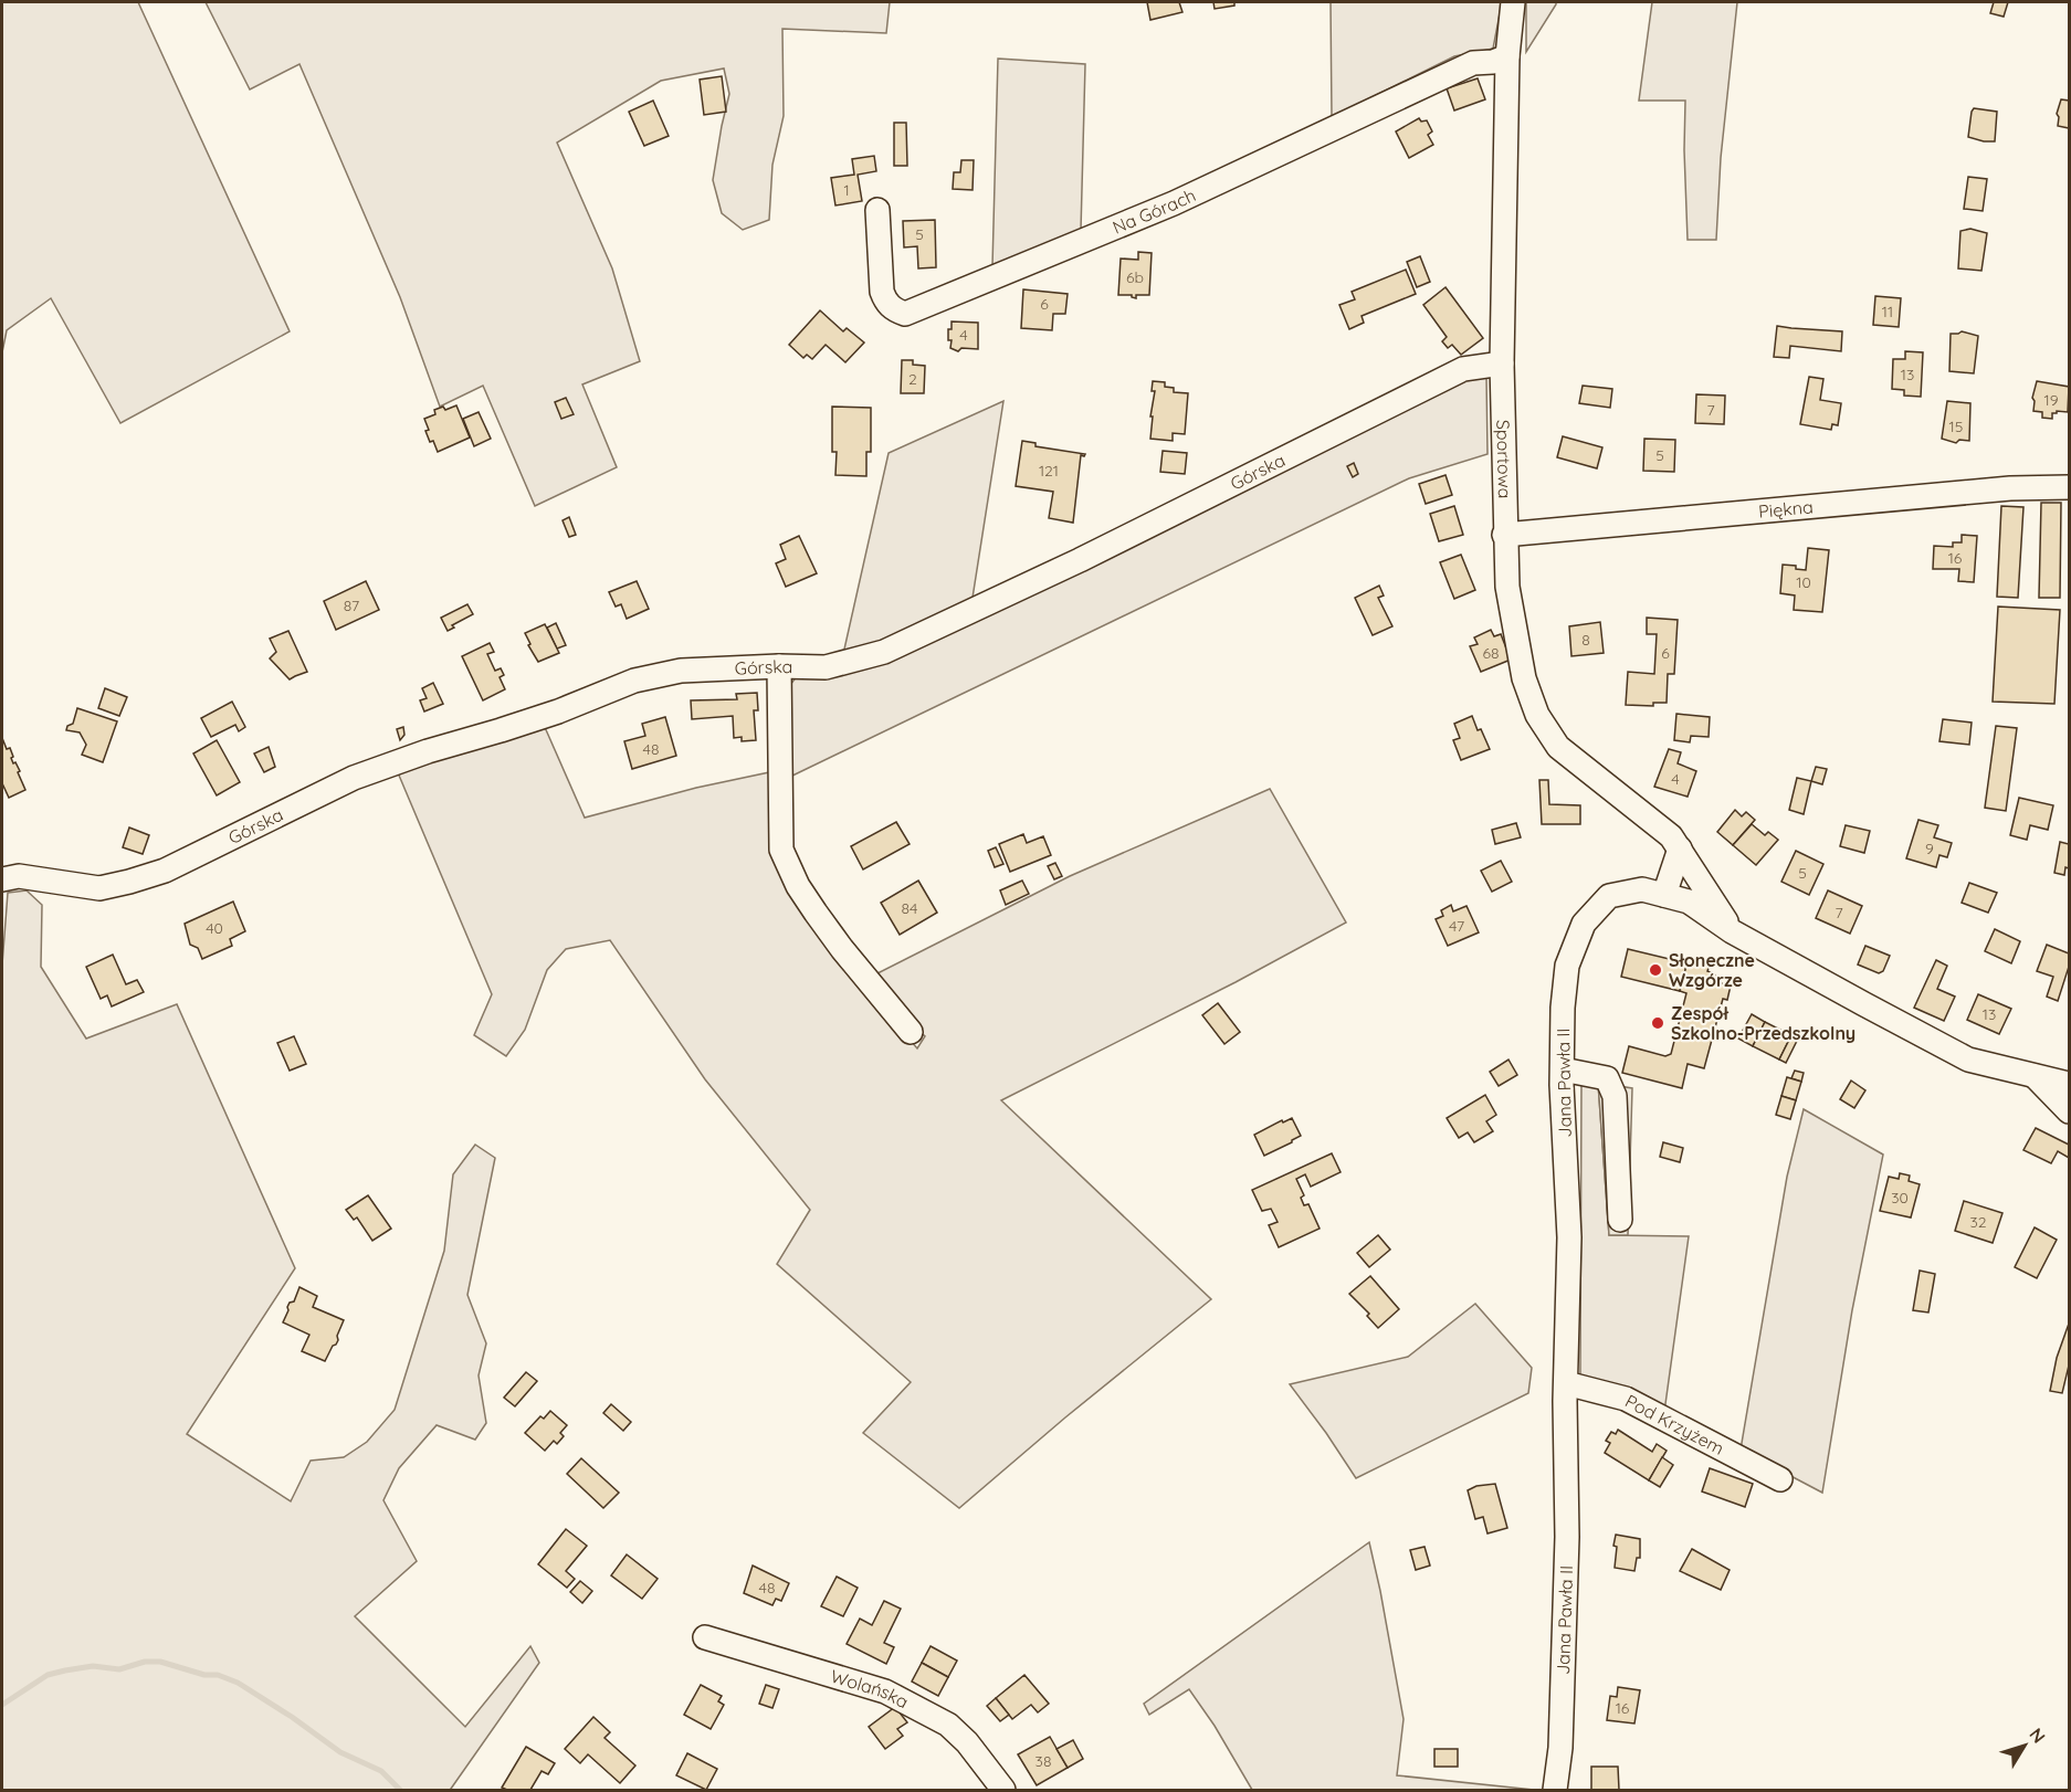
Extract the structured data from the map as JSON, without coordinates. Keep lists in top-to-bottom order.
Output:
{
  "streets": {
    "street": [
      "Na Górach",
      "Sportowa",
      "Górska",
      "Piękna",
      "Jana Pawła II",
      "Pod Krzyżem",
      "Wolańska"
    ]
  },
  "crossings": [
    ["Na Górach", "Sportowa"],
    ["Sportowa", "Górska"],
    ["Sportowa", "Piękna"],
    ["Sportowa", "Jana Pawła II"],
    ["Jana Pawła II", "Pod Krzyżem"]
  ],
  "places": ["Słoneczne Wzgórze", "Zespół Szkolno-Przedszkolny"],
  "house_numbers": [
    "1",
    "5",
    "6b",
    "6",
    "11",
    "4",
    "13",
    "2",
    "19",
    "7",
    "15",
    "5",
    "121",
    "16",
    "10",
    "87",
    "8",
    "68",
    "6",
    "48",
    "4",
    "9",
    "5",
    "84",
    "7",
    "47",
    "40",
    "13",
    "30",
    "32",
    "48",
    "16",
    "38"
  ],
  "north": "top right"
}
